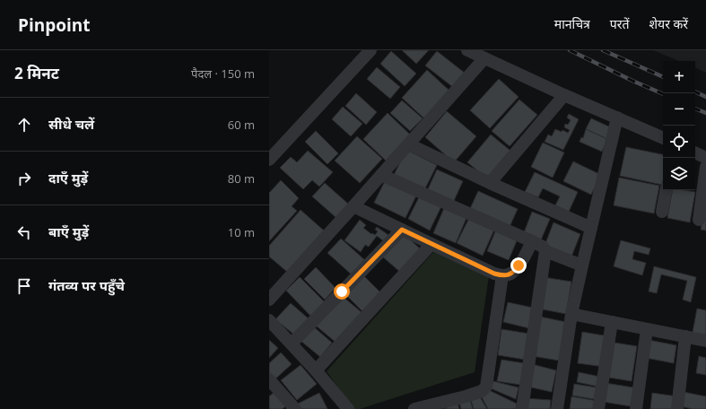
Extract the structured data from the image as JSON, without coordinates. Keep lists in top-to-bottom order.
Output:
{
  "page": {
    "header": "Pinpoint",
    "nav": ["मानचित्र", "परतें", "शेयर करें"],
    "heading": ["2 मिनट", "पैदल · 150 m"],
    "map_buttons": ["+", "−"],
    "list": [
      ["सीधे चलें", "60 m"],
      ["दाएँ मुड़ें", "80 m"],
      ["बाएँ मुड़ें", "10 m"],
      "गंतव्य पर पहुँचे"
    ]
  }
}
